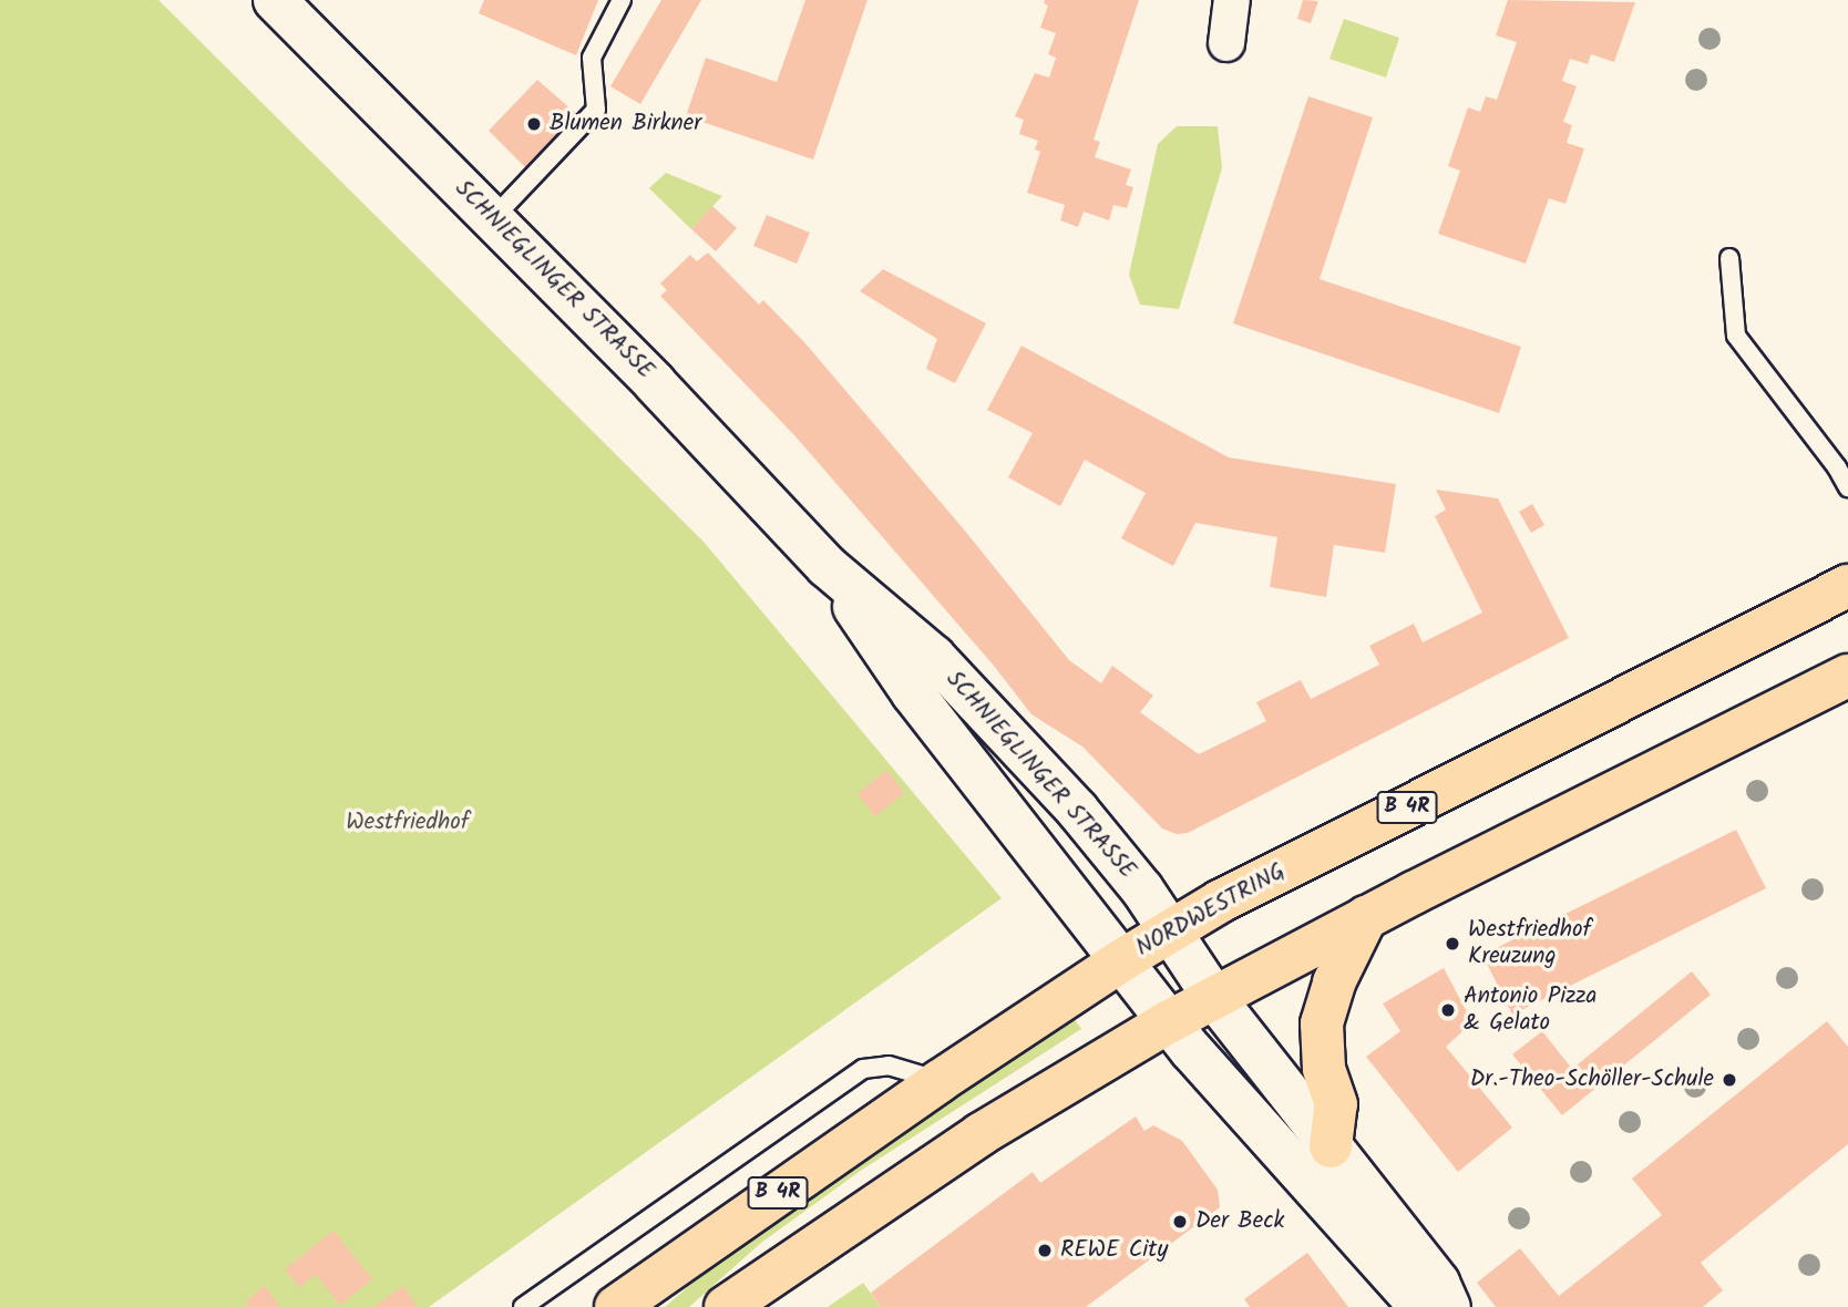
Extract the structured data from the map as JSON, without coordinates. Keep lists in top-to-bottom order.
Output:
{
  "streets": {
    "main road": ["SCHNIEGLINGER STRASSE", "B 4R", "NORDWESTRING"]
  },
  "crossings": [
    ["SCHNIEGLINGER STRASSE", "B 4R"],
    ["SCHNIEGLINGER STRASSE", "NORDWESTRING"]
  ],
  "parks": ["Westfriedhof"],
  "places": [
    "Blumen Birkner",
    "Westfriedhof Kreuzung",
    "Antonio Pizza & Gelato",
    "Dr.-Theo-Schöller-Schule",
    "Der Beck",
    "REWE City"
  ]
}
